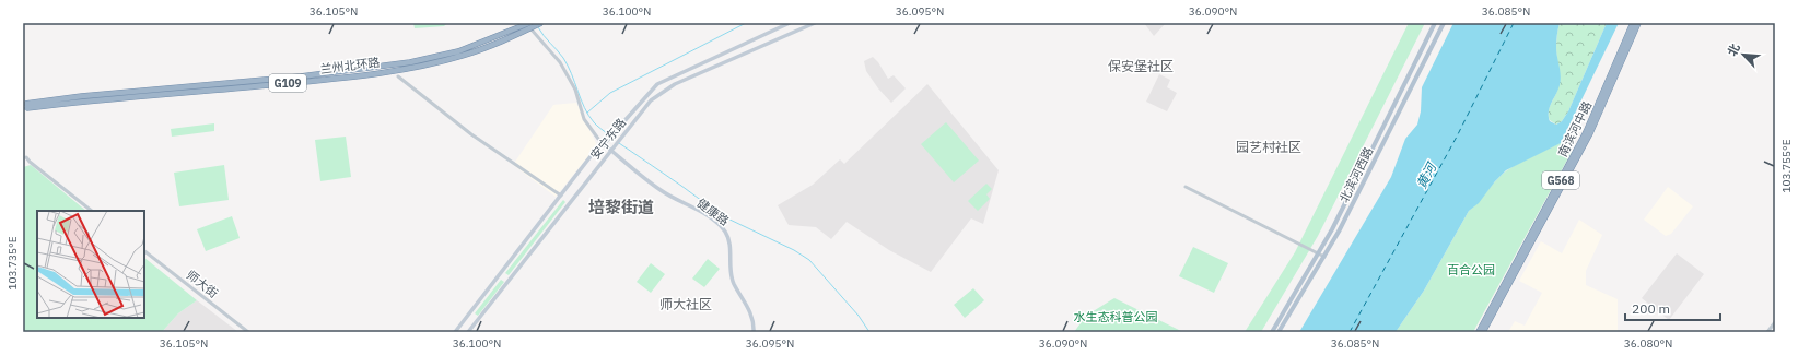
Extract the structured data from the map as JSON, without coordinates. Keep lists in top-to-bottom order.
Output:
{
  "streets": {
    "highway": [
      "兰州北环路",
      "G109",
      "南滨河中路",
      "G568"
    ],
    "main road": ["安宁东路", "北滨河西路", "健康路"],
    "street": ["师大街"]
  },
  "crossings": [
    ["安宁东路", "健康路"]
  ],
  "districts": [
    "保安堡社区",
    "园艺村社区",
    "培黎街道",
    "师大社区"
  ],
  "water": ["黄河"],
  "parks": ["百合公园", "水生态科普公园"],
  "scale_bar": "200 m",
  "north": "top left",
  "coordinates": [
    "36.105°N",
    "36.100°N",
    "36.095°N",
    "36.090°N",
    "36.085°N",
    "103.755°E",
    "103.735°E",
    "36.080°N"
  ]
}
